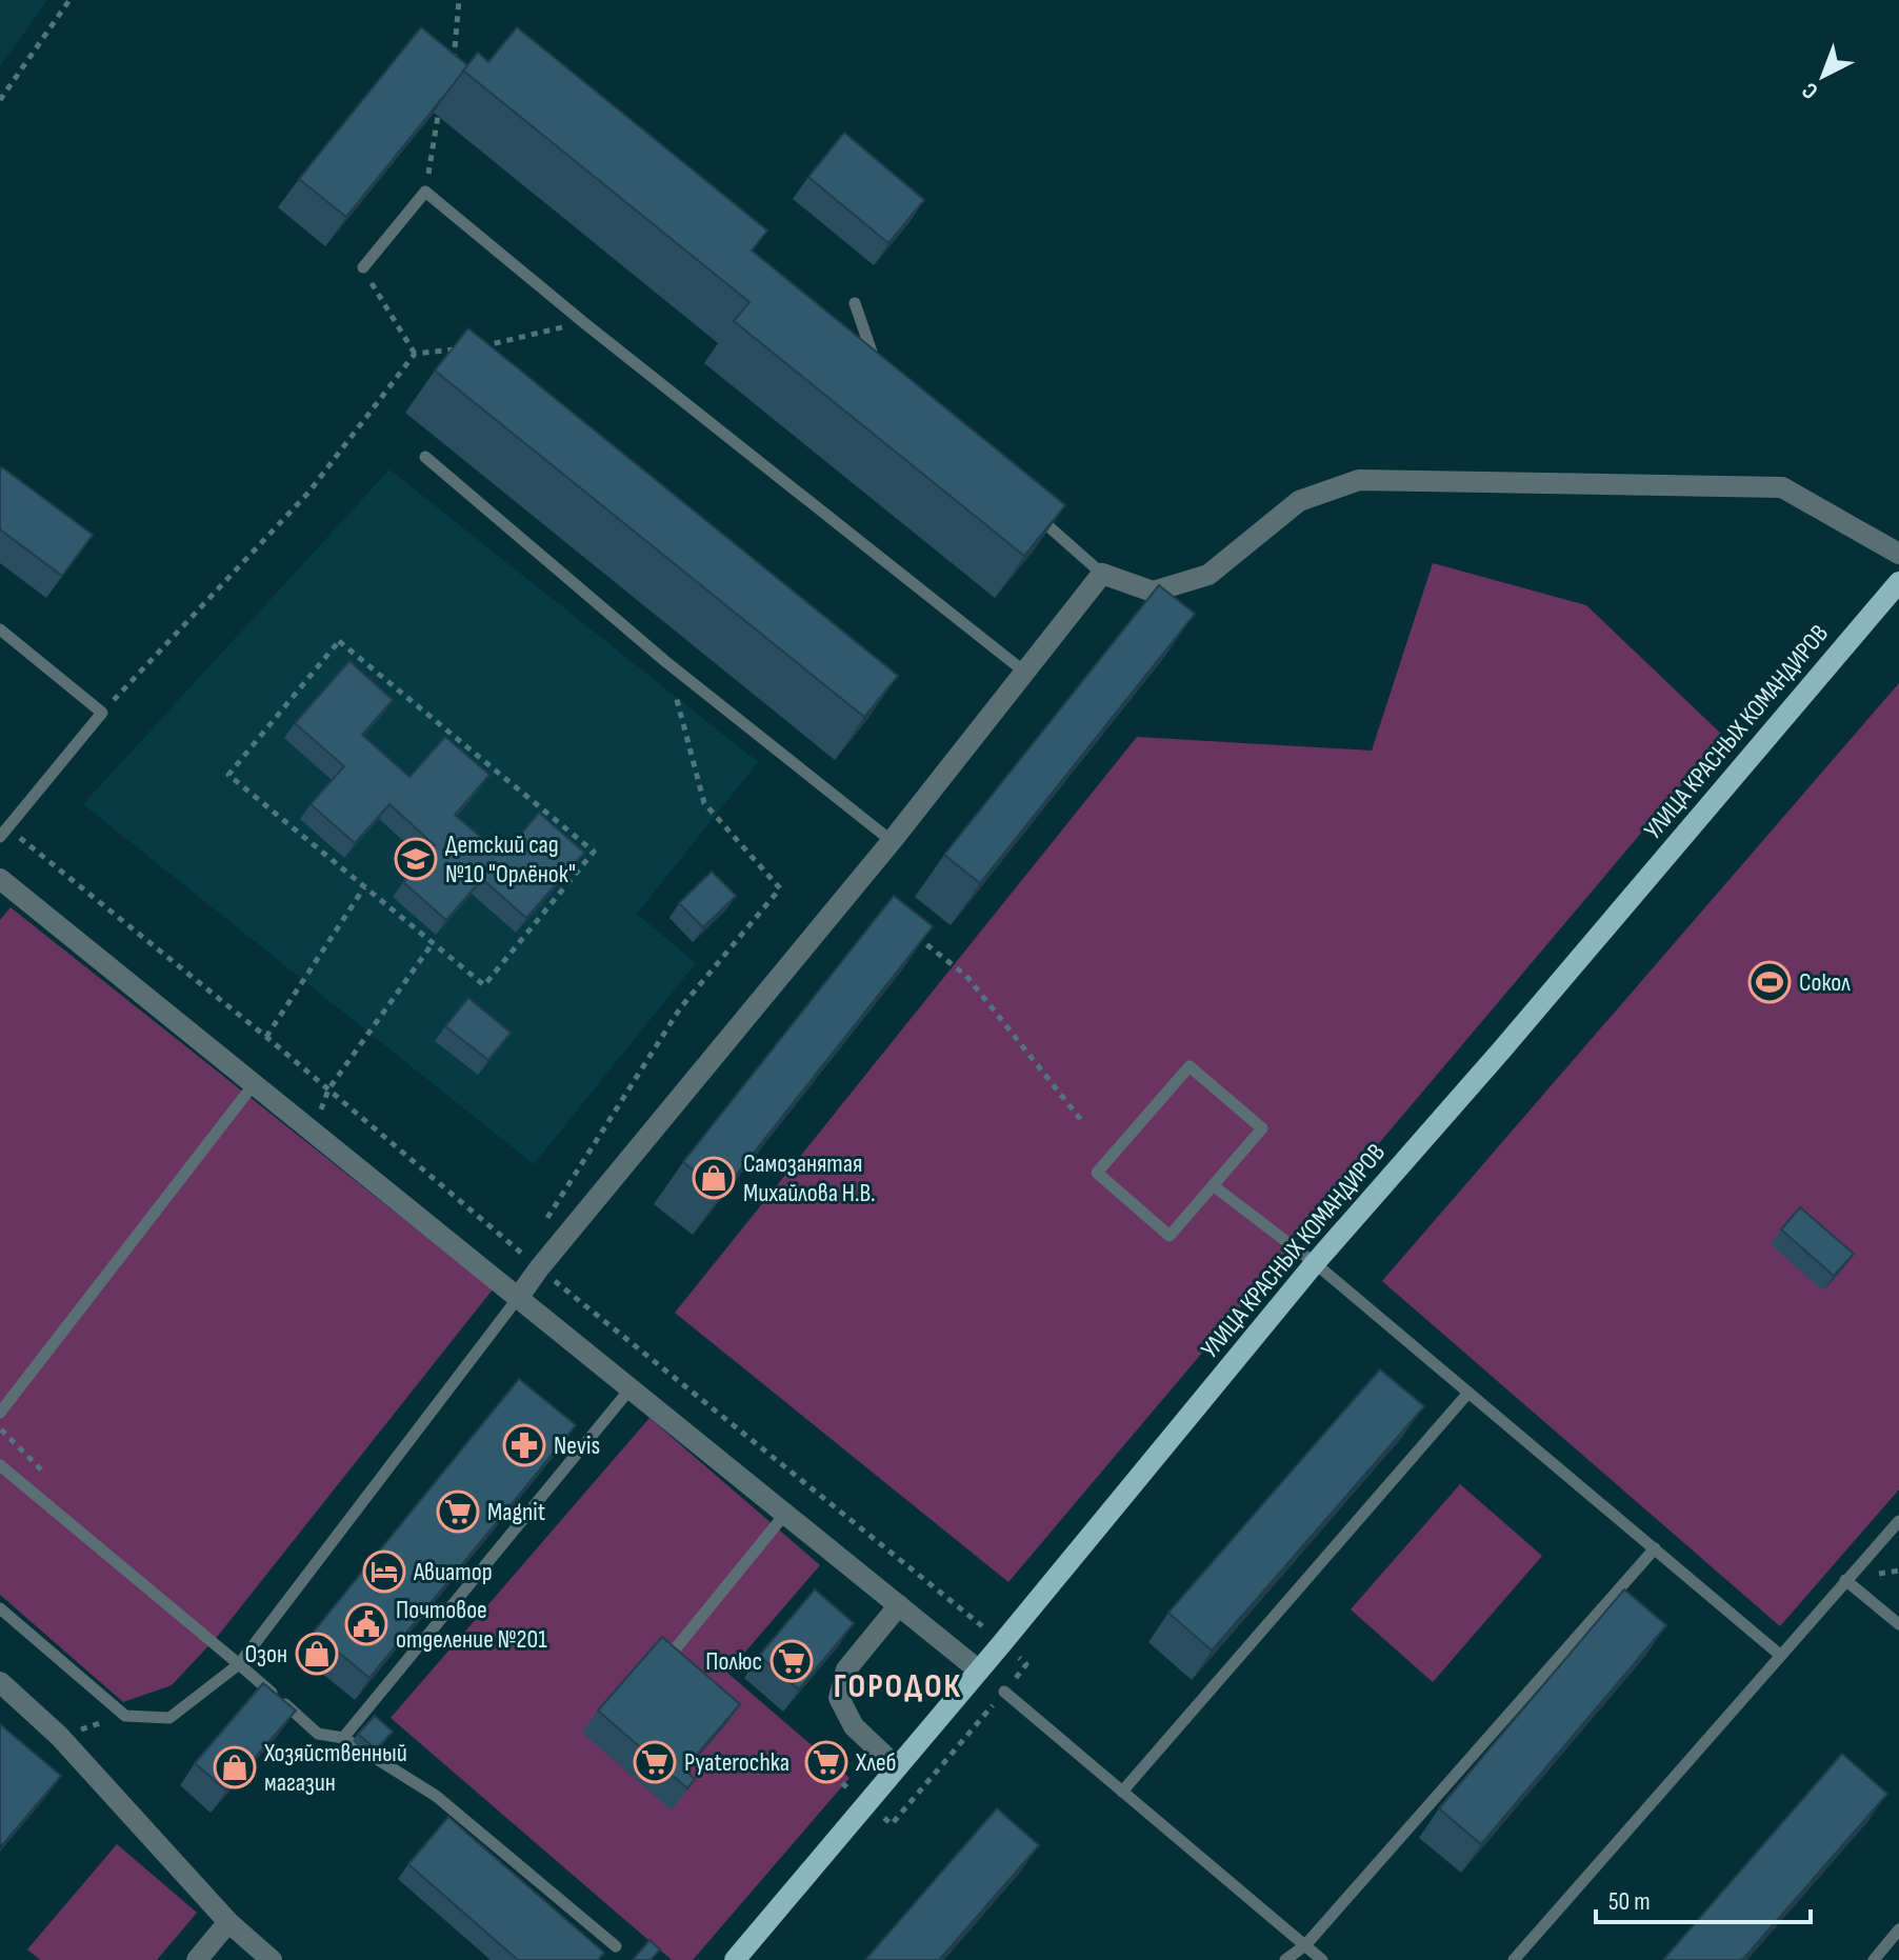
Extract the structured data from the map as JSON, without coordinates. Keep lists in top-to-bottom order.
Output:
{
  "streets": {
    "main road": ["УЛИЦА КРАСНЫХ КОМАНДИРОВ"]
  },
  "districts": ["ГОРОДОК"],
  "places": {
    "school or university": ["Детский сад №10 \"Орлёнок\""],
    "sports": ["Сокол"],
    "shop": ["Самозанятая Михайлова Н.В.", "Озон", "Хозяйственный магазин"],
    "pharmacy": ["Nevis"],
    "supermarket": [
      "Magnit",
      "Полюс",
      "Pyaterochka",
      "Хлеб"
    ],
    "hotel": ["Авиатор"],
    "public building": ["Почтовое отделение №201"]
  },
  "scale_bar": "50 m",
  "north": "bottom left"
}
